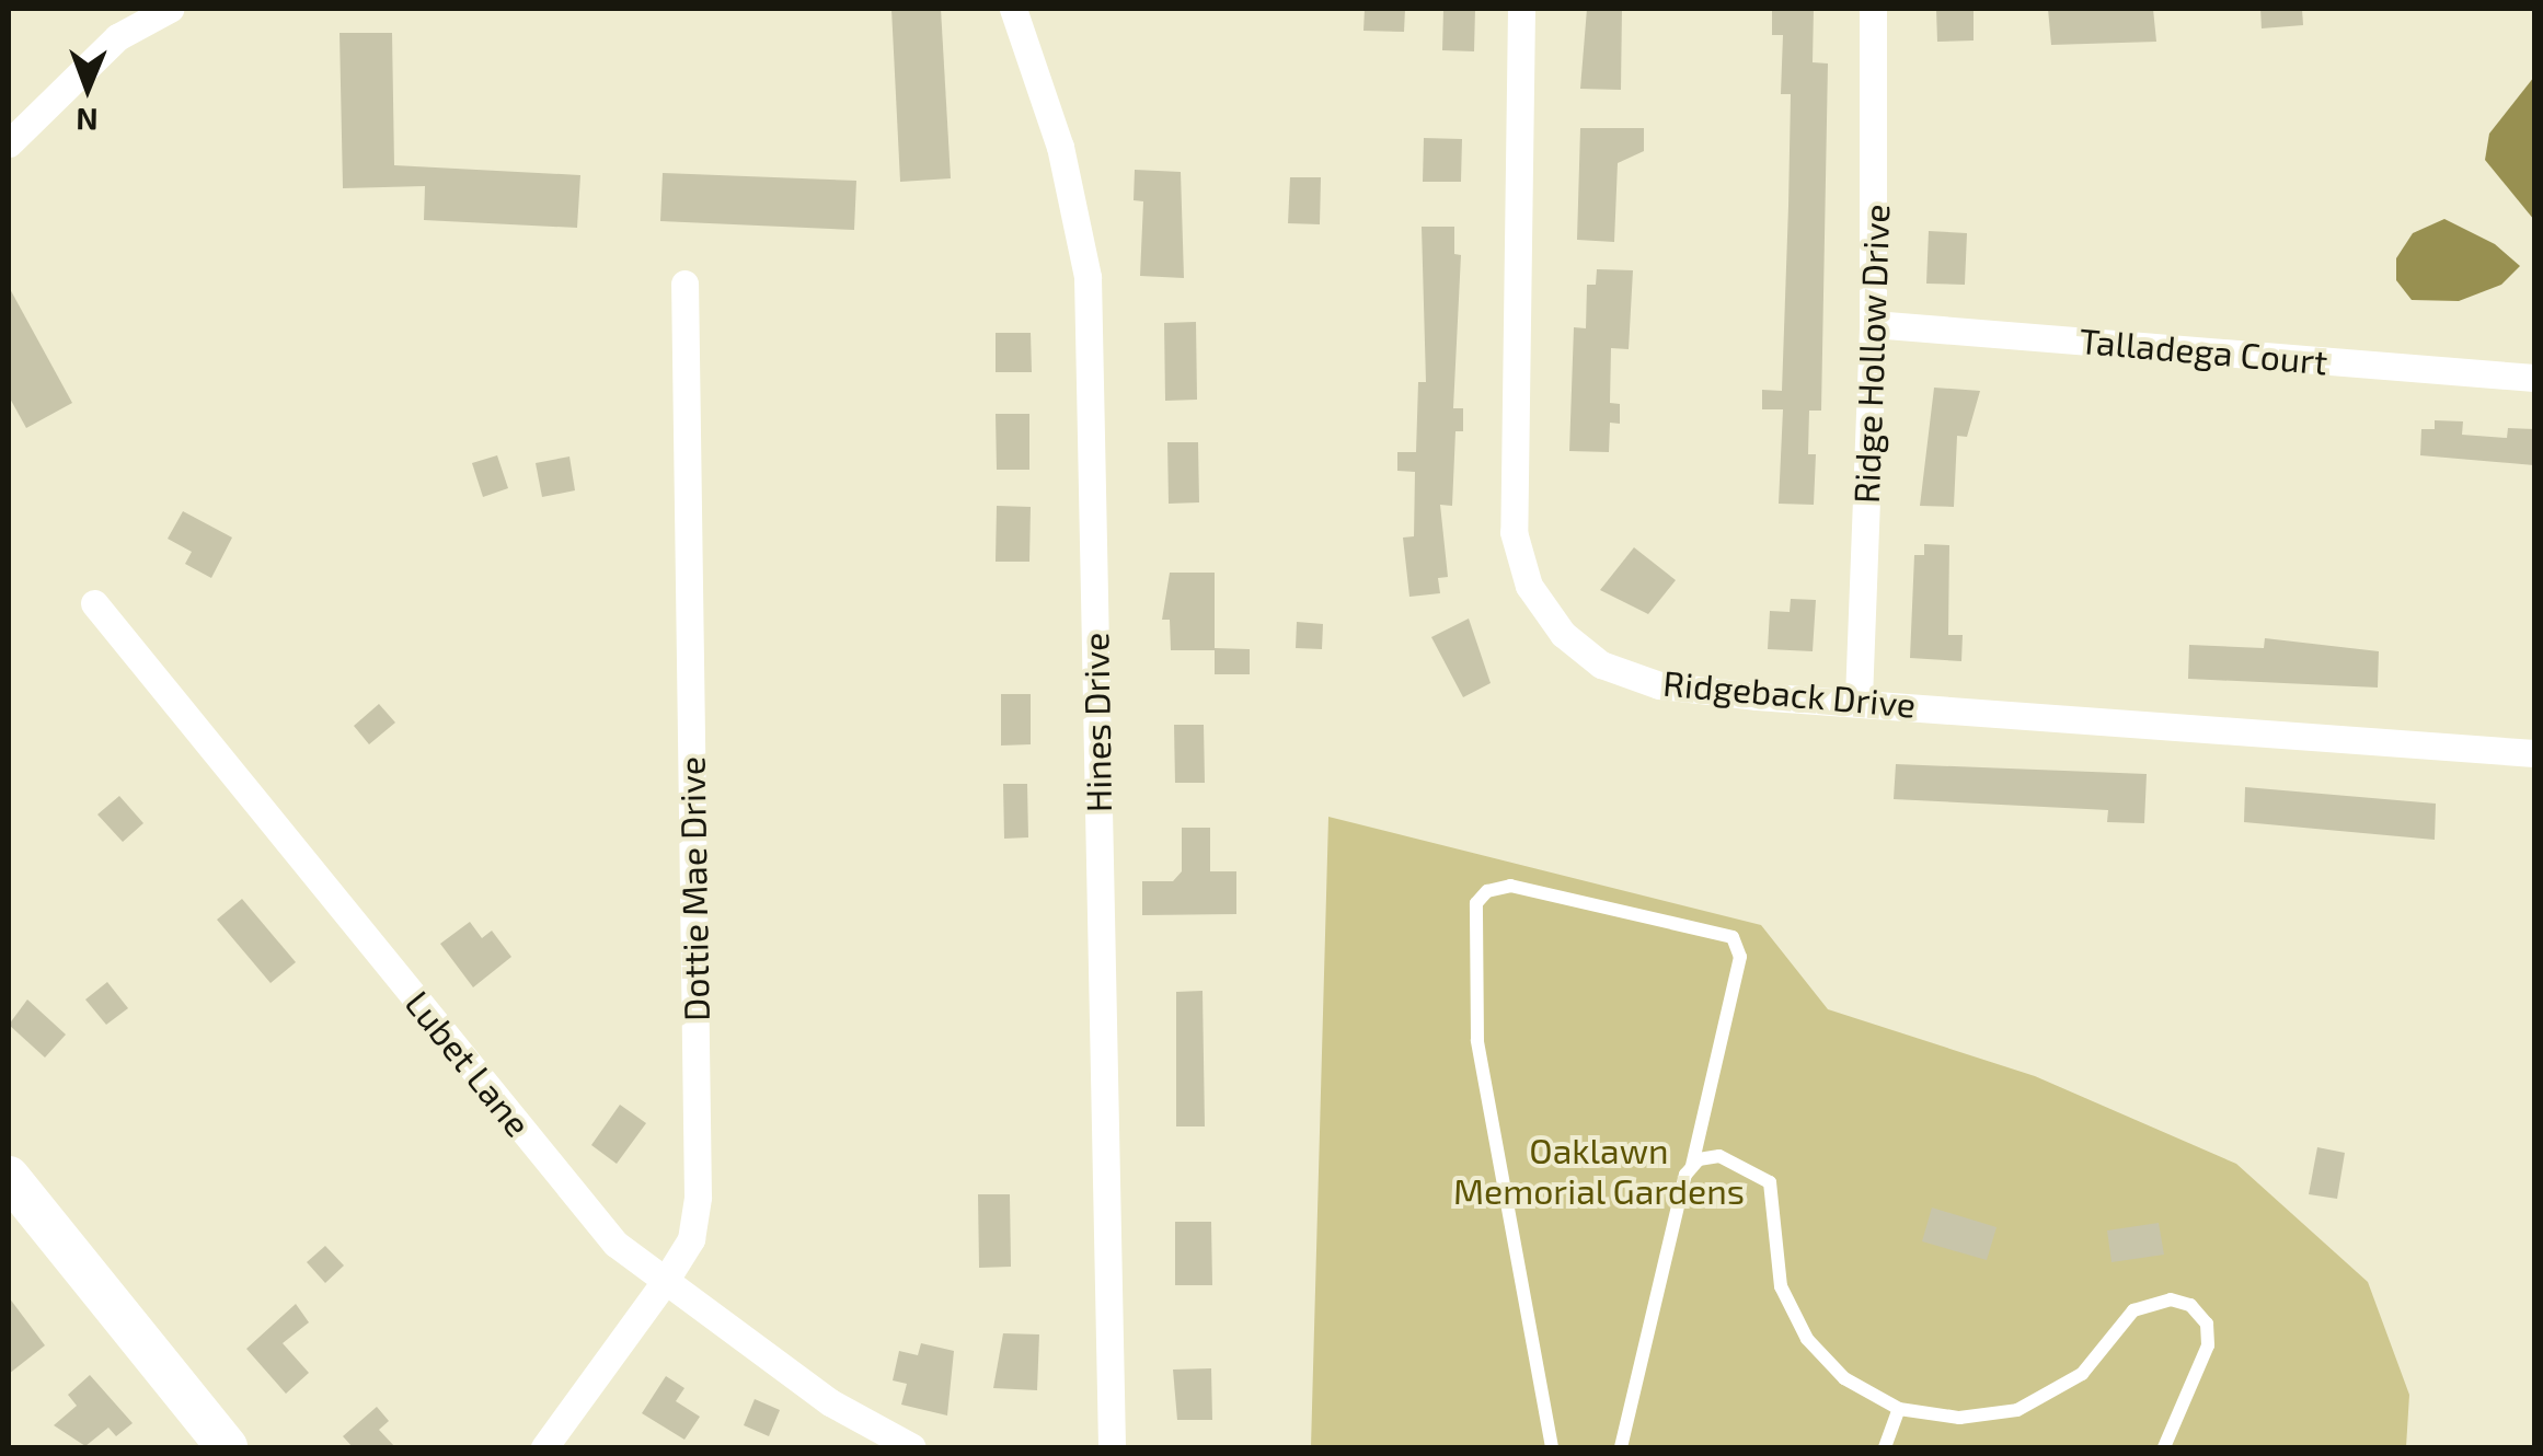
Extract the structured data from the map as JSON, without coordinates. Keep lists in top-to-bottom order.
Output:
{
  "streets": {
    "street": [
      "Talladega Court",
      "Ridge Hollow Drive",
      "Ridgeback Drive",
      "Hines Drive",
      "Dottie Mae Drive",
      "Lubet Lane"
    ]
  },
  "crossings": [
    ["Talladega Court", "Ridge Hollow Drive"],
    ["Ridge Hollow Drive", "Ridgeback Drive"],
    ["Dottie Mae Drive", "Lubet Lane"]
  ],
  "parks": ["Oaklawn Memorial Gardens"],
  "north": "bottom"
}
